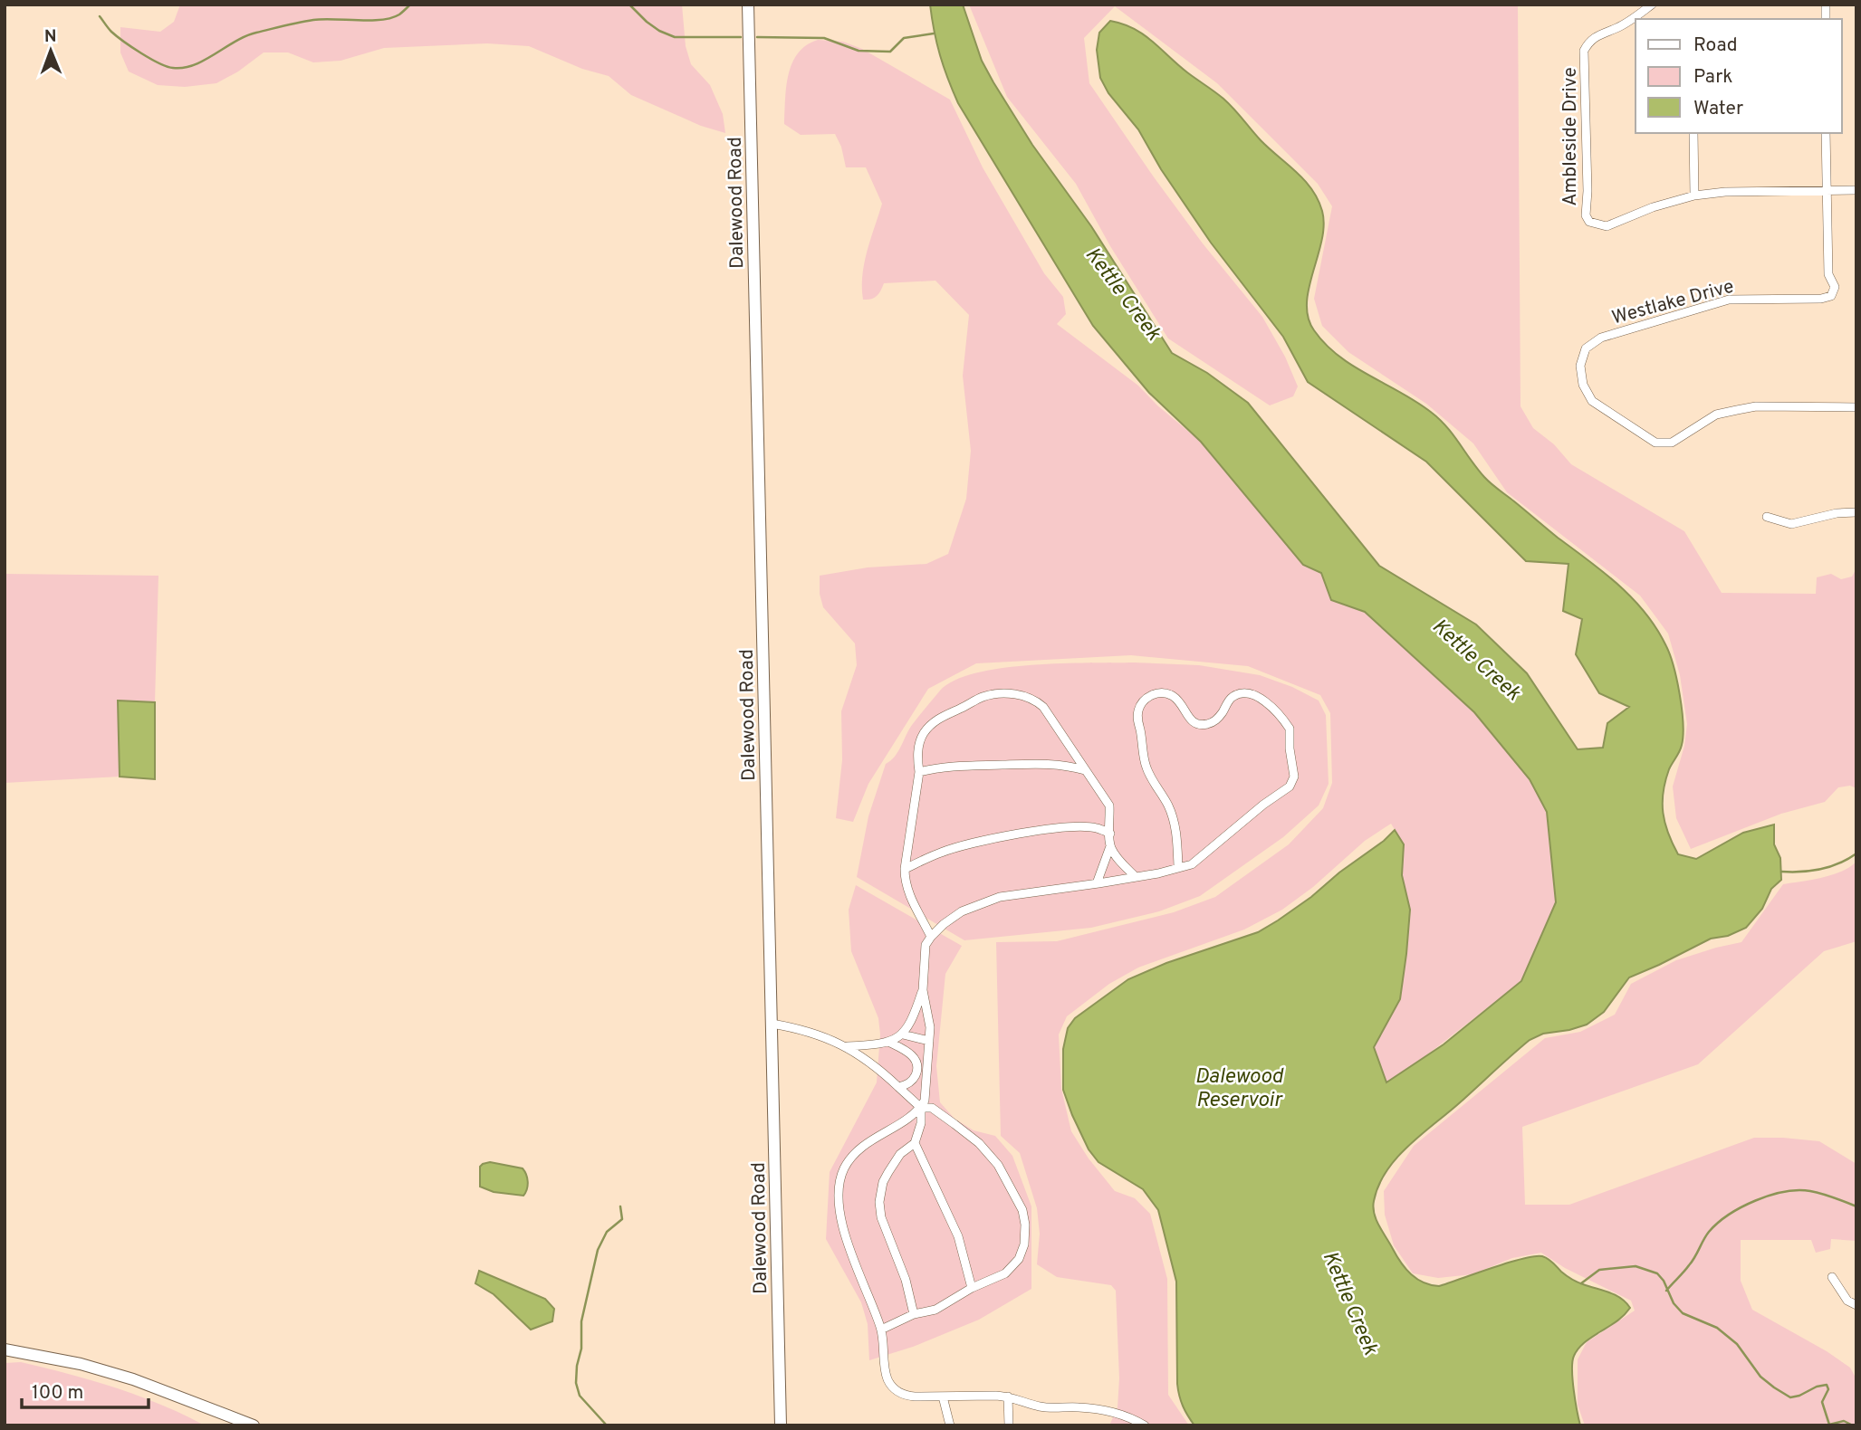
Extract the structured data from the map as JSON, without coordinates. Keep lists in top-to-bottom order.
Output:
{
  "streets": {
    "main road": ["Dalewood Road"],
    "street": ["Ambleside Drive", "Westlake Drive"]
  },
  "crossings": [
    ["Ambleside Drive", "Westlake Drive"]
  ],
  "water": ["Kettle Creek", "Dalewood Reservoir"],
  "legend": ["Road", "Park", "Water"],
  "scale_bar": "100 m",
  "north": "top"
}
